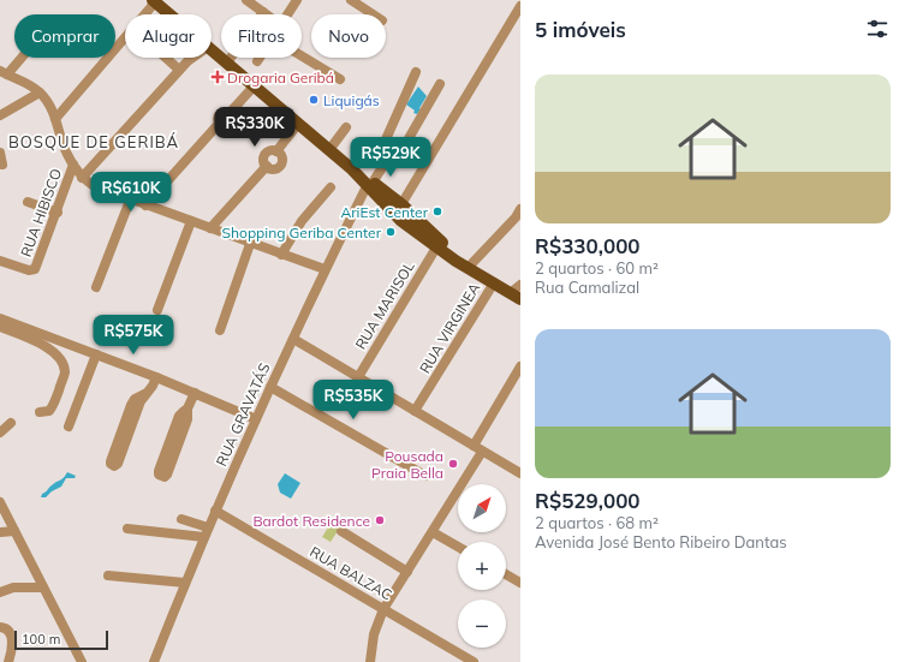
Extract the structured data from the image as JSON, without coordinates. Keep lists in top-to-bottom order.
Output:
{
  "streets": {
    "street": [
      "RUA HIBISCO",
      "RUA MARISOL",
      "RUA VIRGINEA",
      "RUA GRAVATÁS",
      "RUA BALZAC"
    ]
  },
  "crossings": [
    ["RUA GRAVATÁS", "RUA BALZAC"]
  ],
  "districts": ["BOSQUE DE GERIBÁ"],
  "places": {
    "health": ["Drogaria Geribá"],
    "other": [
      "Liquigás",
      "AriEst Center",
      "Shopping Geriba Center",
      "Pousada Praia Bella",
      "Bardot Residence"
    ]
  },
  "scale_bar": "100 m",
  "north": "top right",
  "page": {
    "heading": "5 imóveis",
    "chip": [
      "Comprar",
      "Alugar",
      "Filtros",
      "Novo"
    ],
    "list": [
      {
        "name": "R$330,000",
        "note": "2 quartos · 60 m² · Rua Camalizal"
      },
      {
        "name": "R$529,000",
        "note": "2 quartos · 68 m² · Avenida José Bento Ribeiro Dantas"
      }
    ],
    "price": [
      "R$330K",
      "R$529K",
      "R$610K",
      "R$575K",
      "R$535K"
    ],
    "map_buttons": ["+", "−"],
    "scale": "100 m"
  }
}
